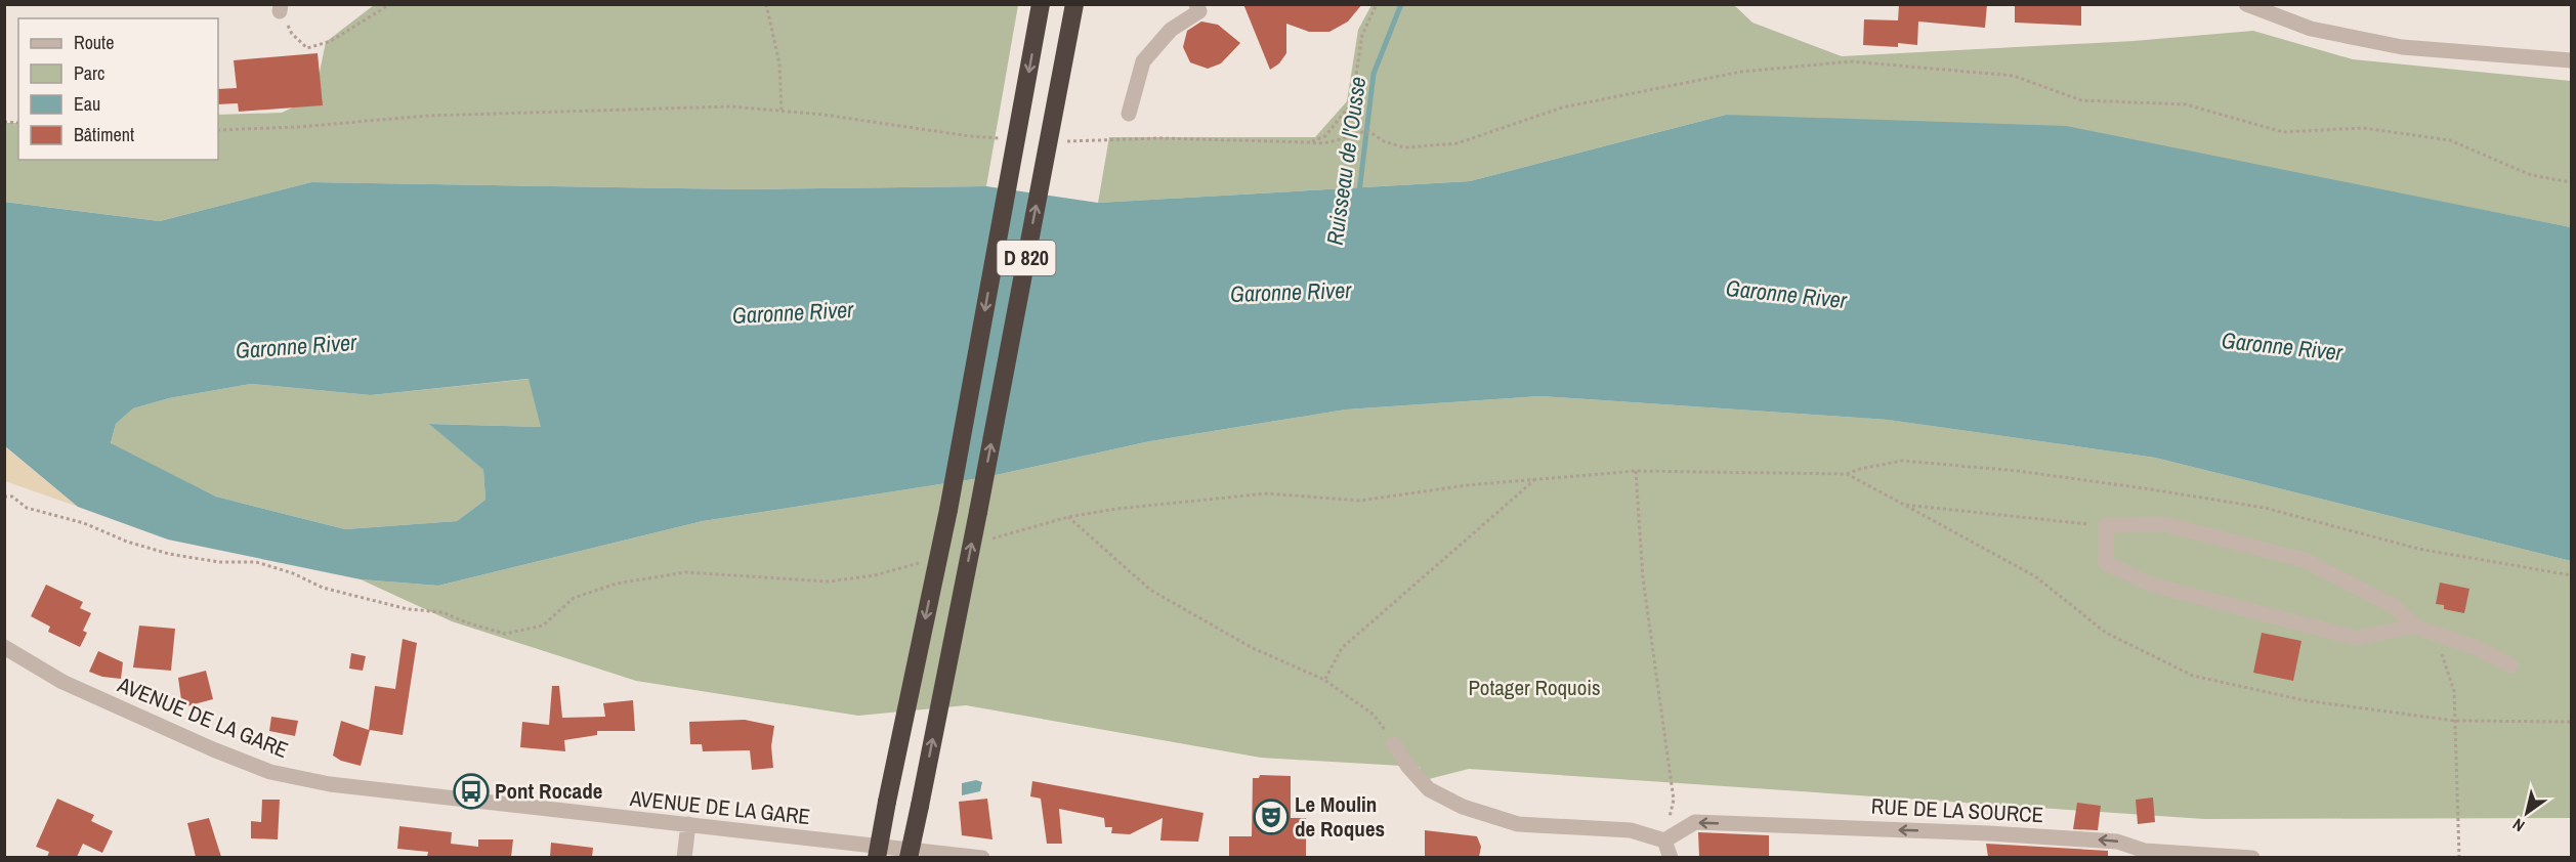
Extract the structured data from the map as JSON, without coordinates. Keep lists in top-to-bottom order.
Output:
{
  "streets": {
    "highway": ["D 820"],
    "street": ["AVENUE DE LA GARE", "RUE DE LA SOURCE"]
  },
  "one_way": ["RUE DE LA SOURCE"],
  "water": ["Ruisseau de l'Ousse", "Garonne River"],
  "parks": ["Potager Roquois"],
  "places": {
    "bus stop": ["Pont Rocade"],
    "theatre": ["Le Moulin de Roques"]
  },
  "legend": [
    "Route",
    "Parc",
    "Eau",
    "Bâtiment"
  ],
  "north": "bottom left"
}
